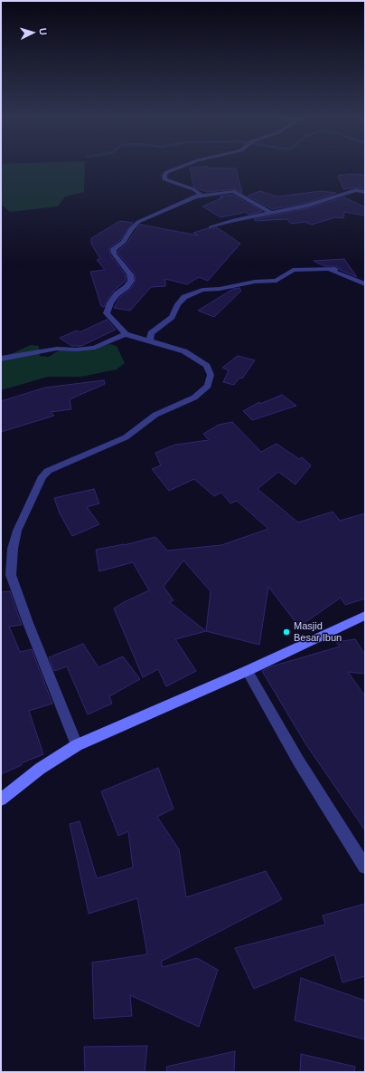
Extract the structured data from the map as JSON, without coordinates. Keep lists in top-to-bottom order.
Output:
{
  "places": ["Masjid Besar Ibun"],
  "north": "right"
}
